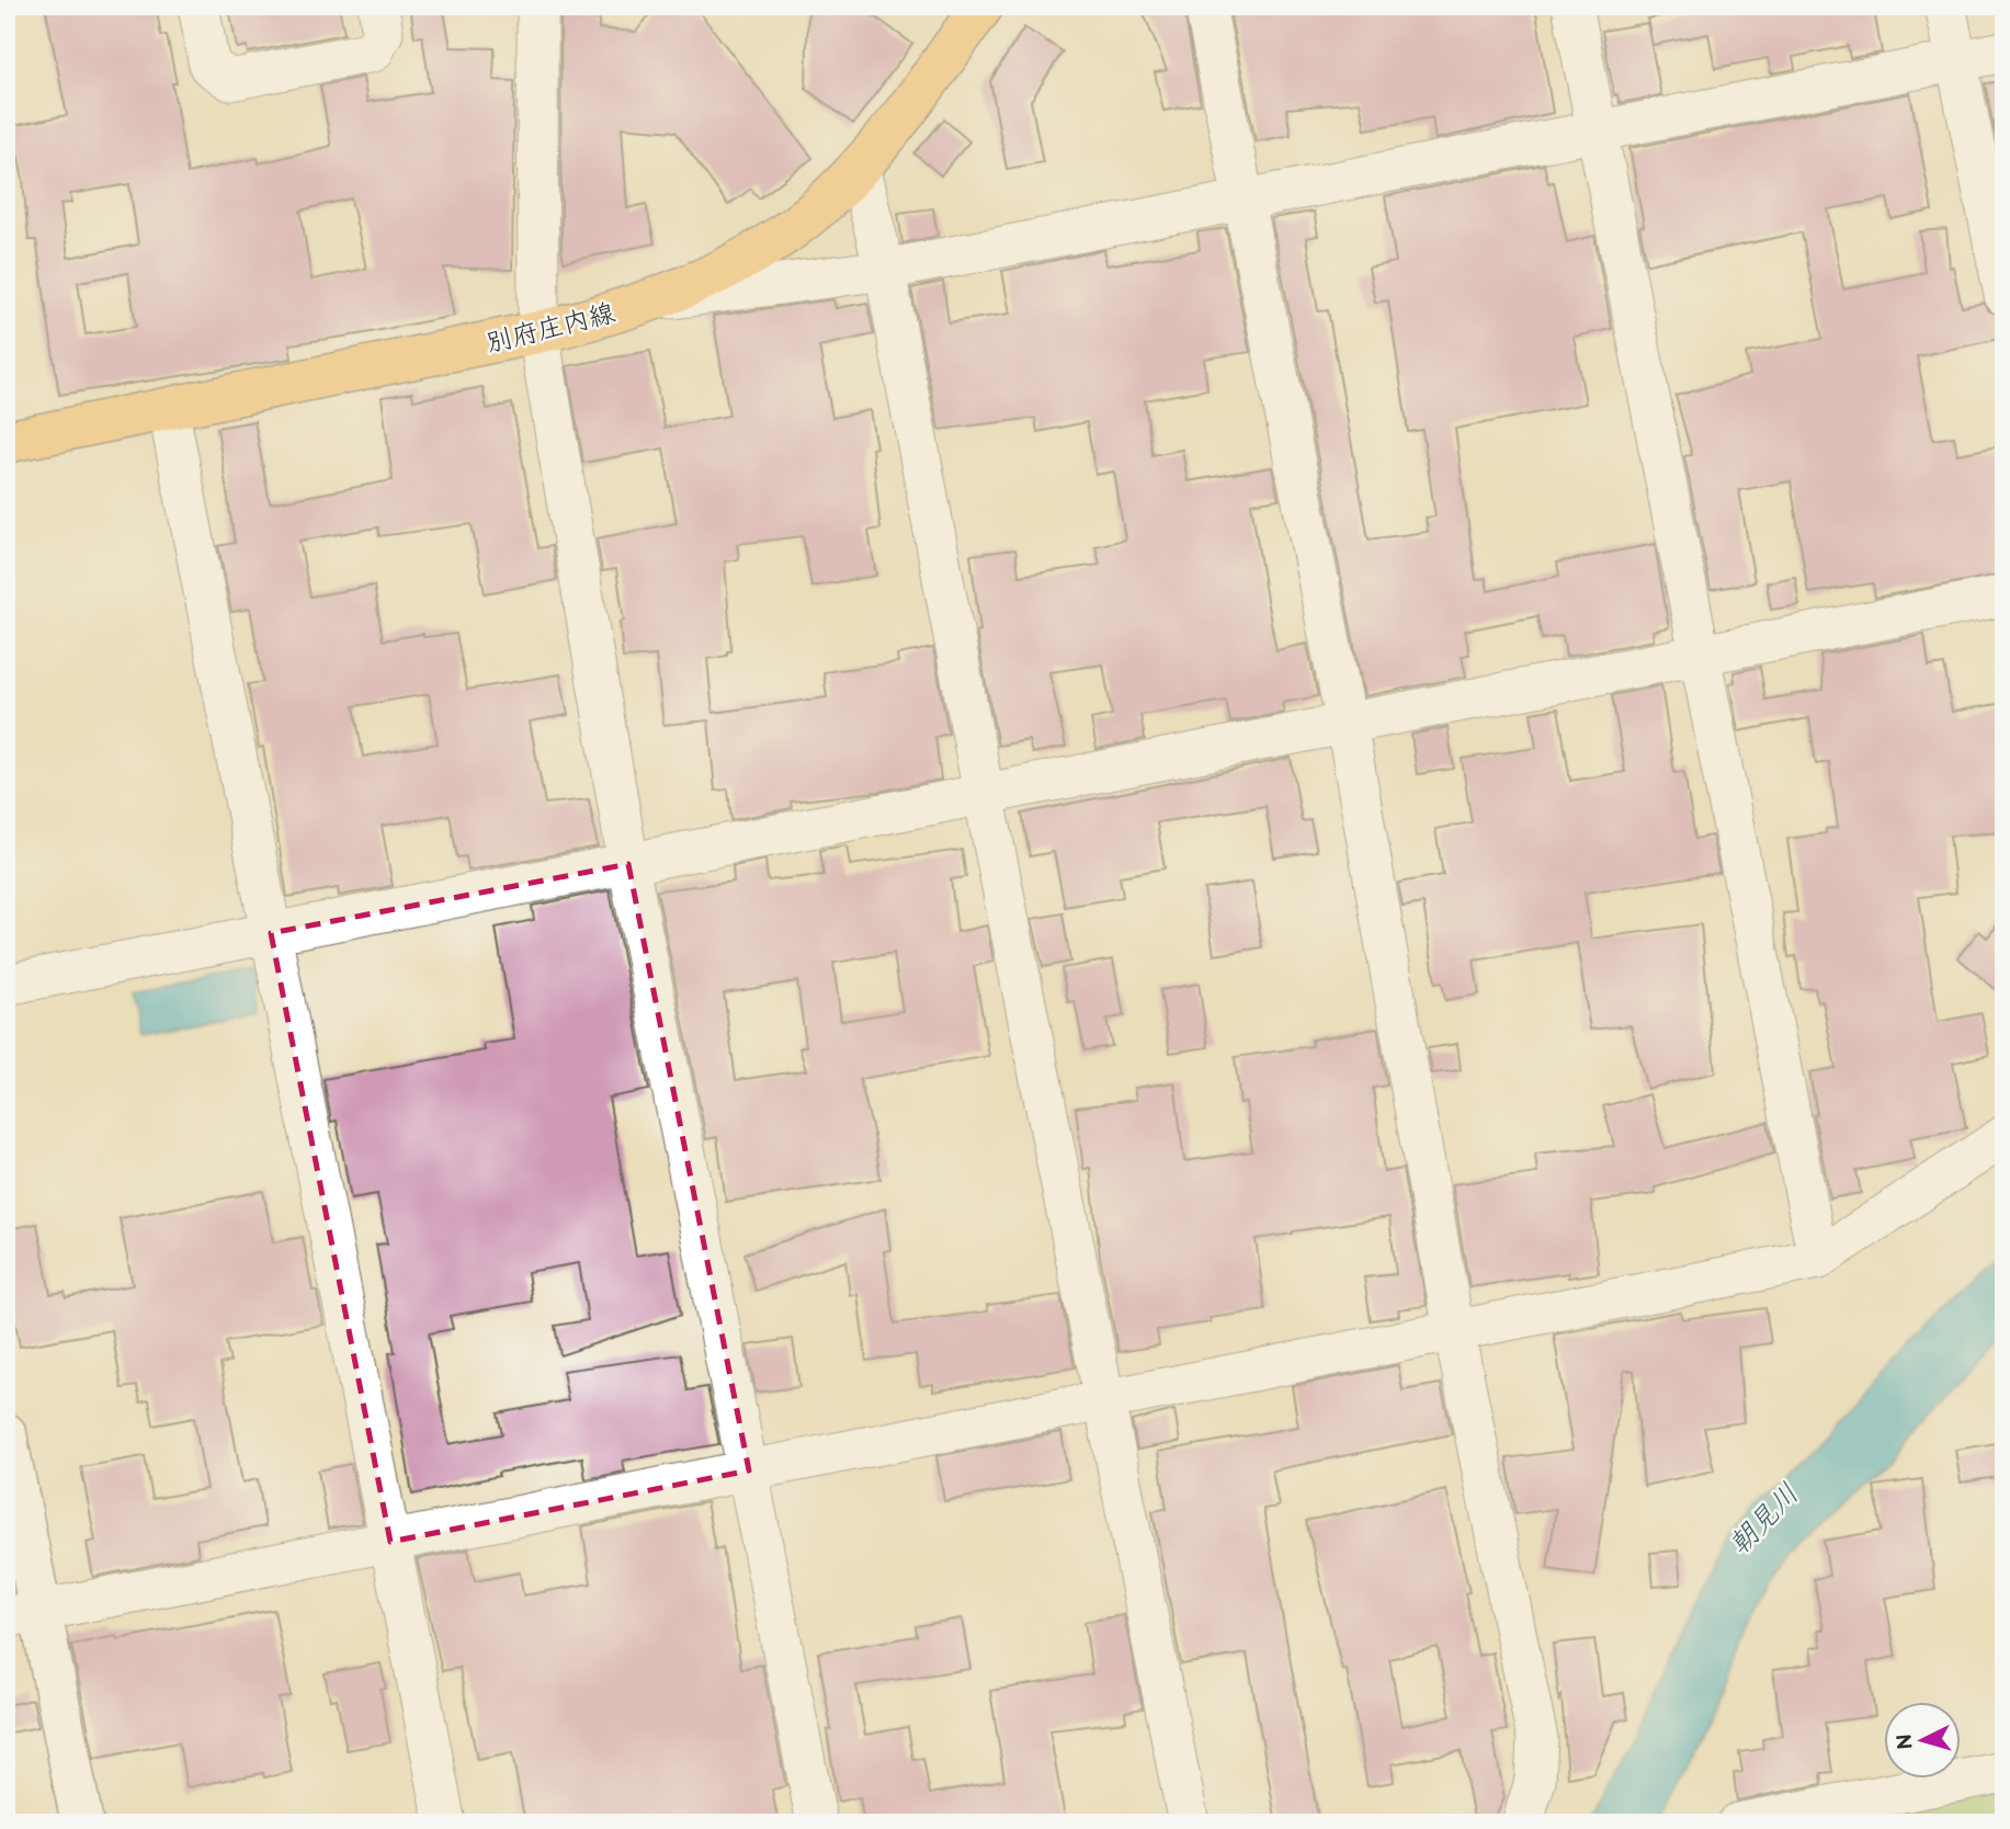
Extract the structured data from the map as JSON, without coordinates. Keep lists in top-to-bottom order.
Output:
{
  "streets": {
    "main road": ["別府庄内線"]
  },
  "water": ["朝見川"],
  "north": "left"
}
